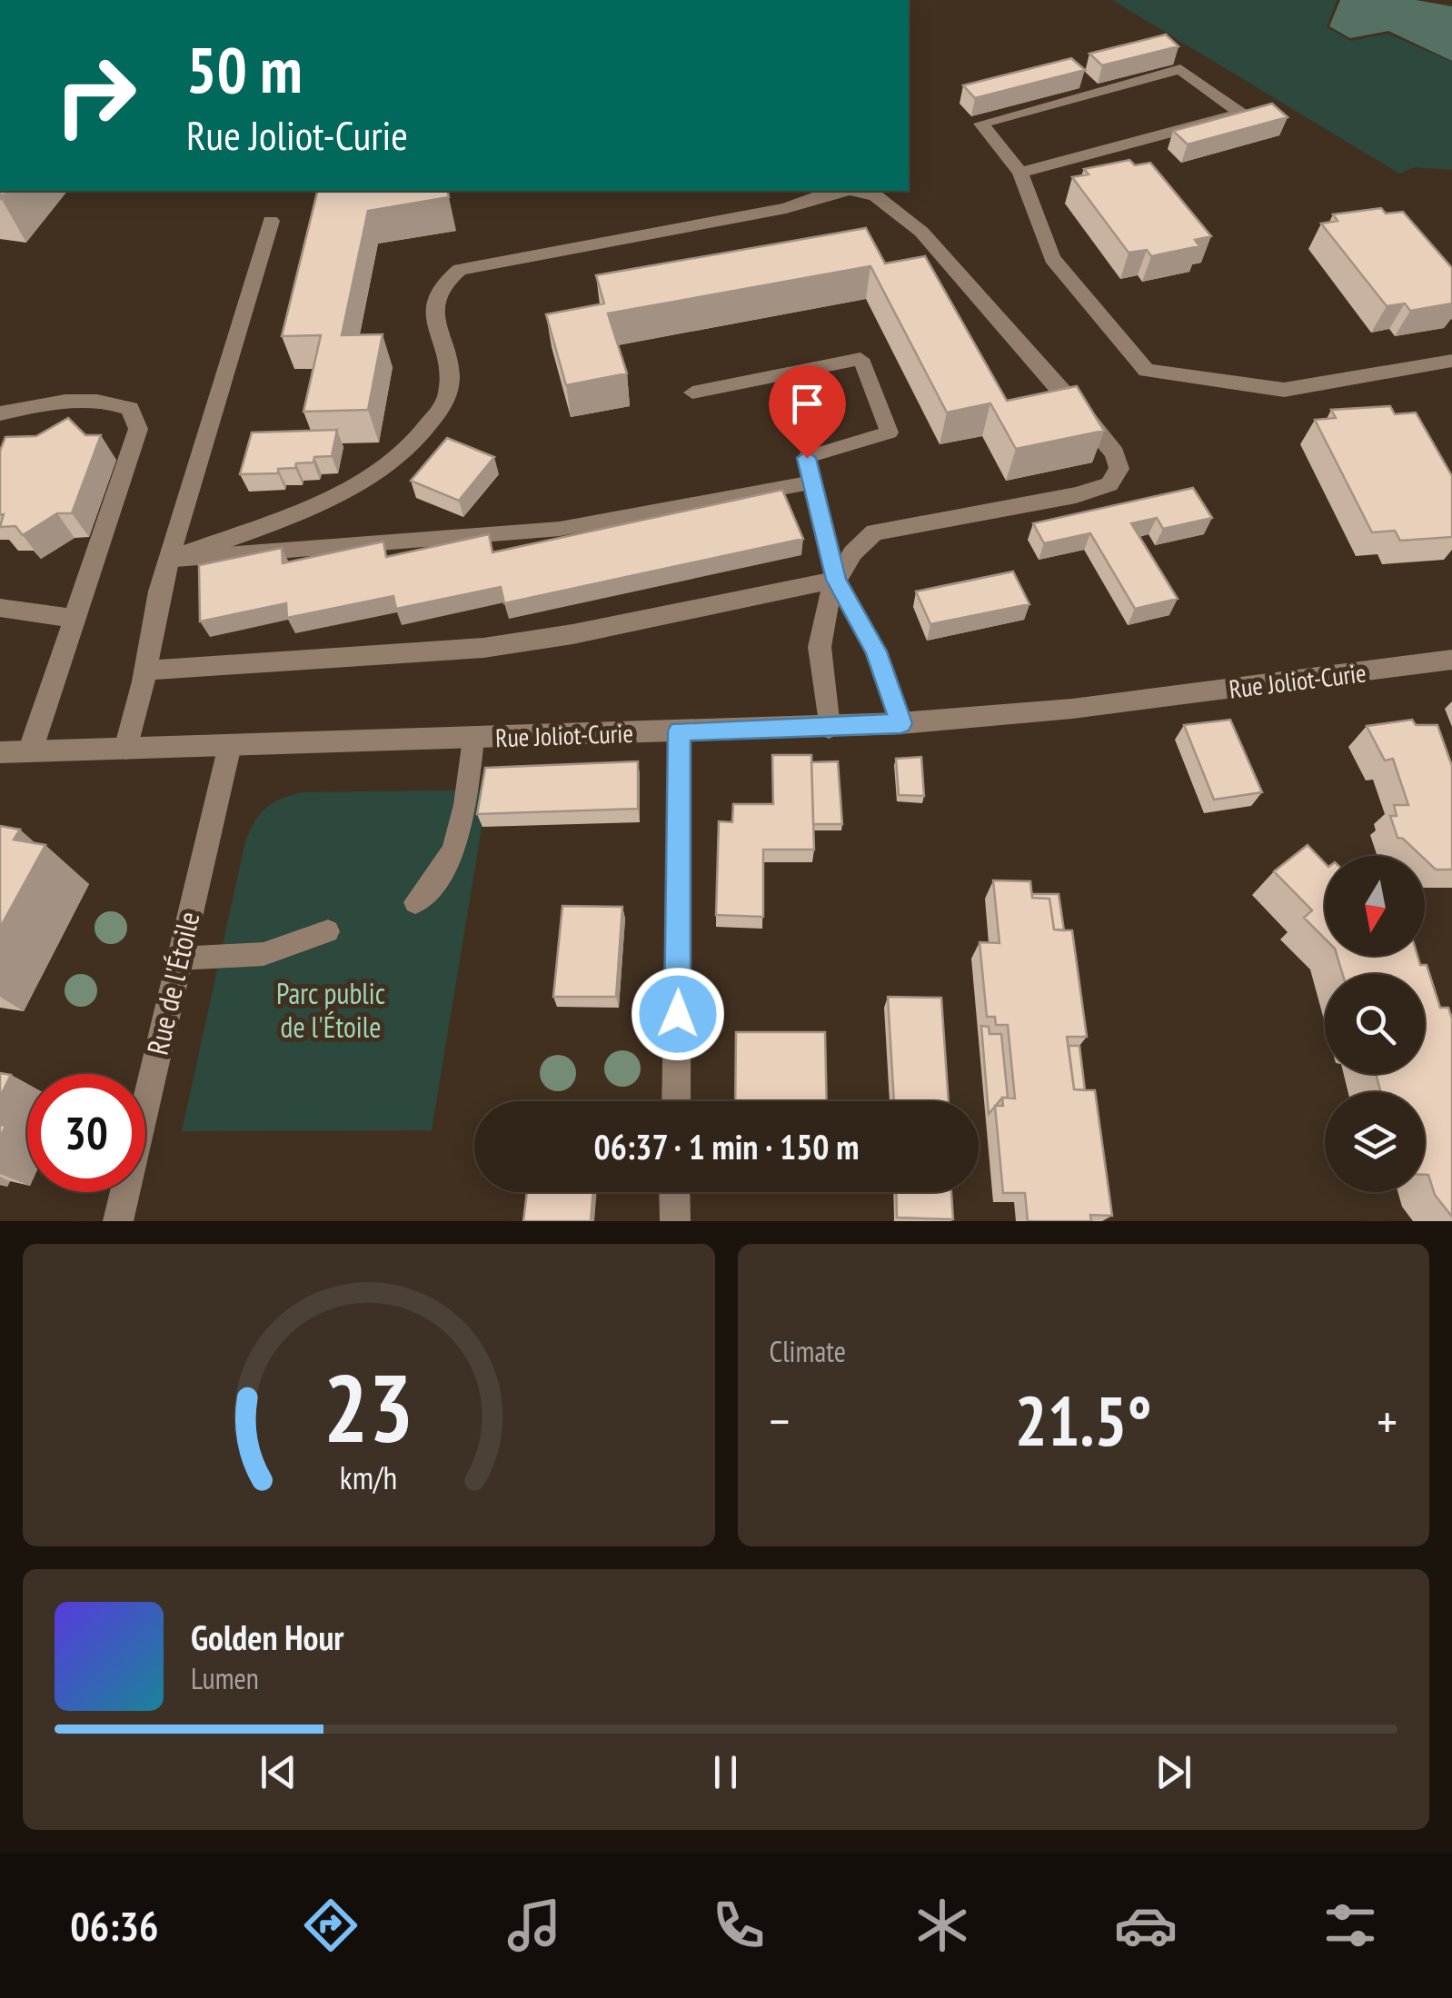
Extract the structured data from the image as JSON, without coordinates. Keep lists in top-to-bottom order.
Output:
{
  "streets": {
    "street": ["Rue Joliot-Curie", "Rue de l'Étoile"]
  },
  "crossings": [
    ["Rue Joliot-Curie", "Rue de l'Étoile"]
  ],
  "parks": ["Parc public de l'Étoile"],
  "north": "bottom",
  "page": {
    "turn": ["50 m", "Rue Joliot-Curie"],
    "limit": "30",
    "trip": "06:37 · 1 min · 150 m",
    "tile": "Climate",
    "heat": ["−", "21.5°", "+"],
    "song": ["Golden Hour", "Lumen"],
    "tabs": "06:36",
    "gauge": ["23", "km/h"]
  }
}
